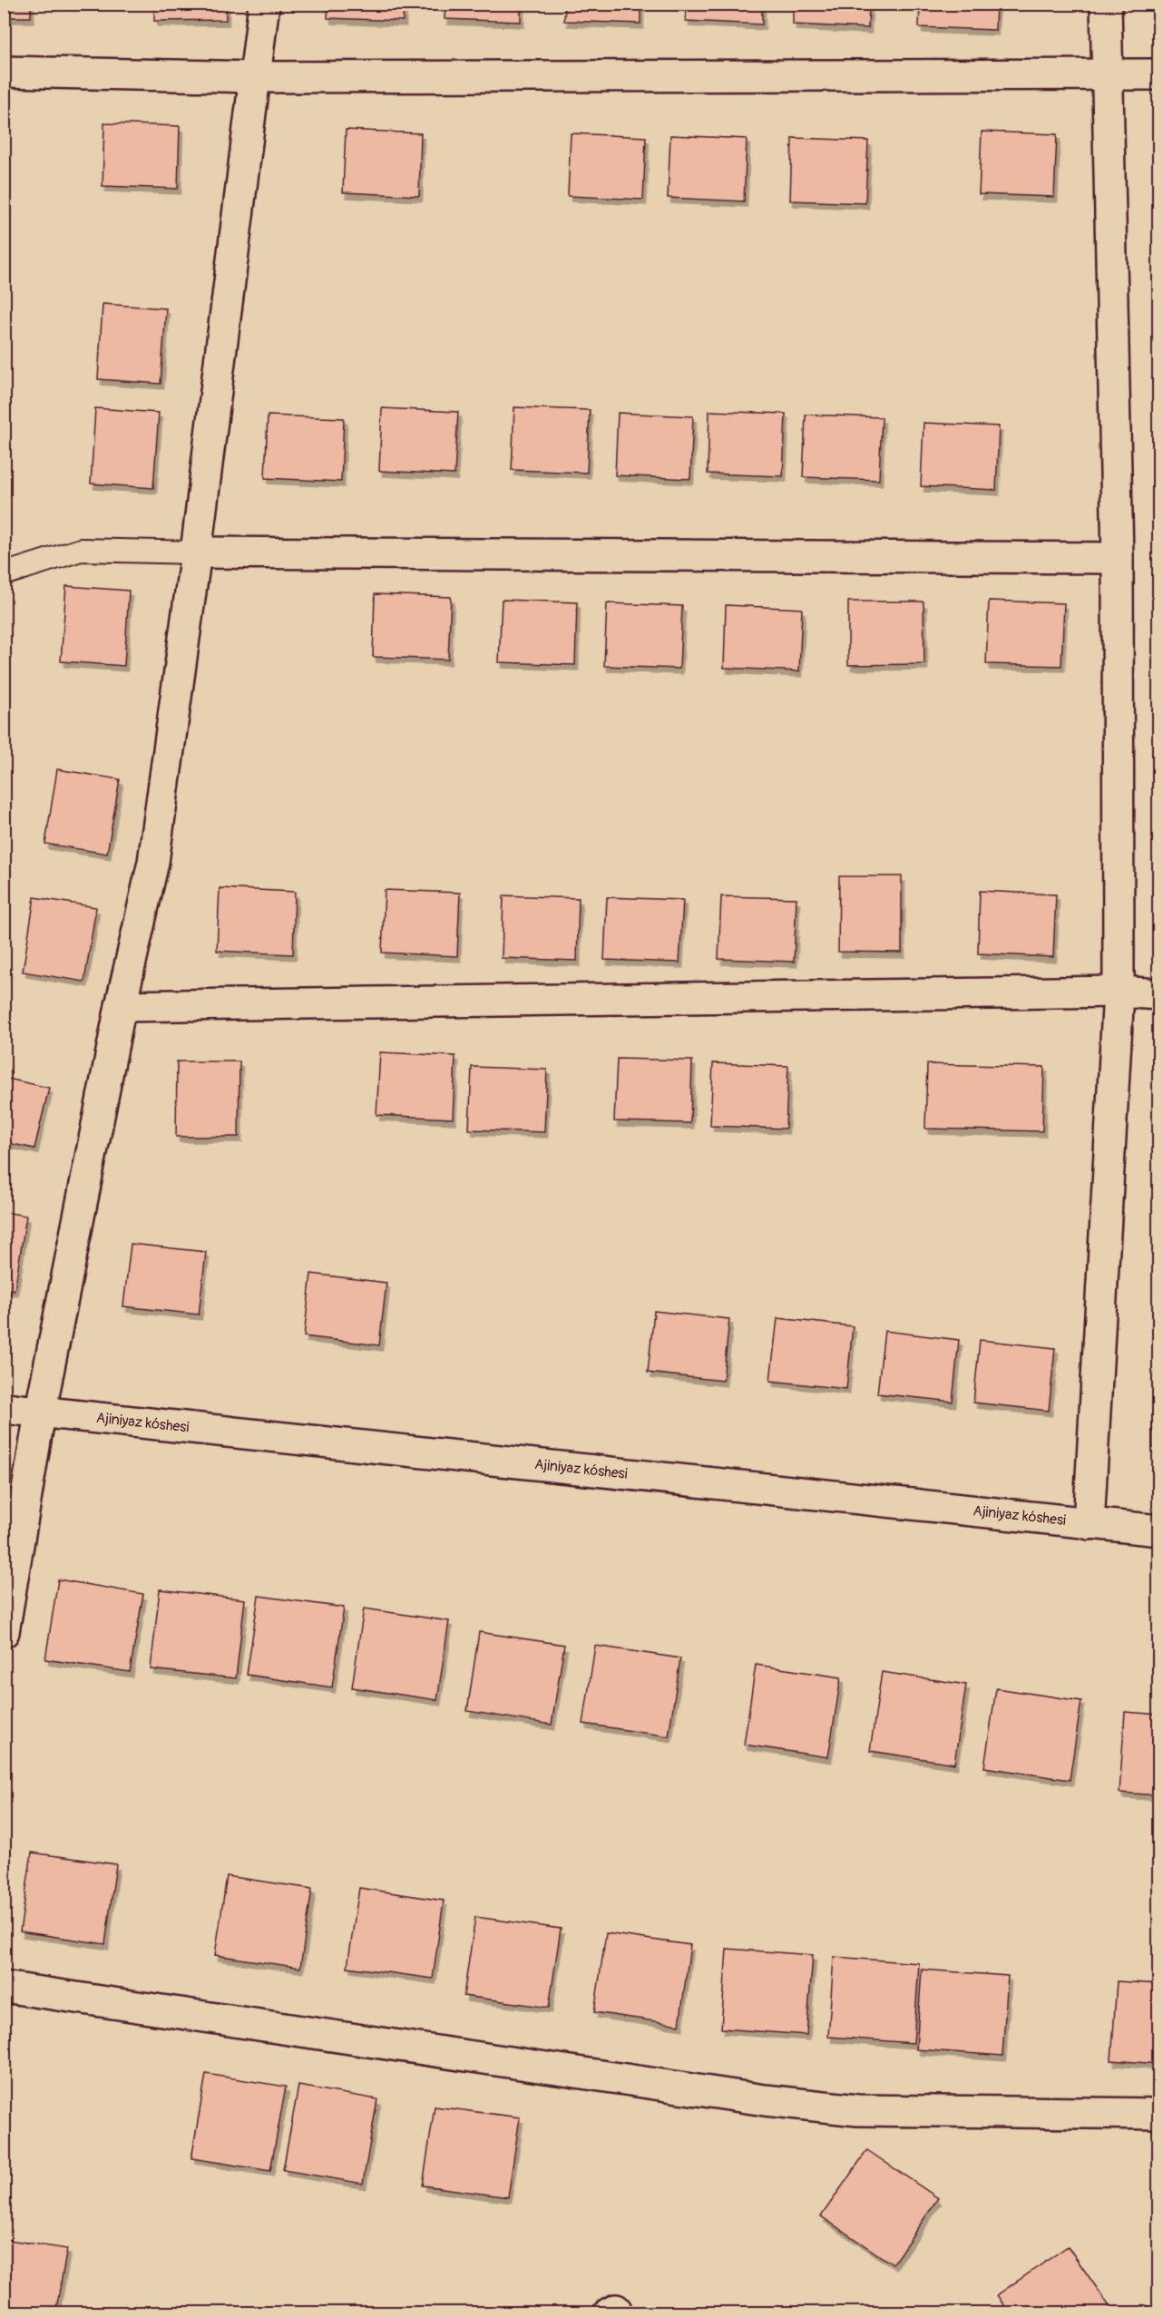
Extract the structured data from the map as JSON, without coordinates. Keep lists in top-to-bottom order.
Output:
{
  "streets": {
    "street": ["Ajiniyaz kóshesi"]
  }
}
